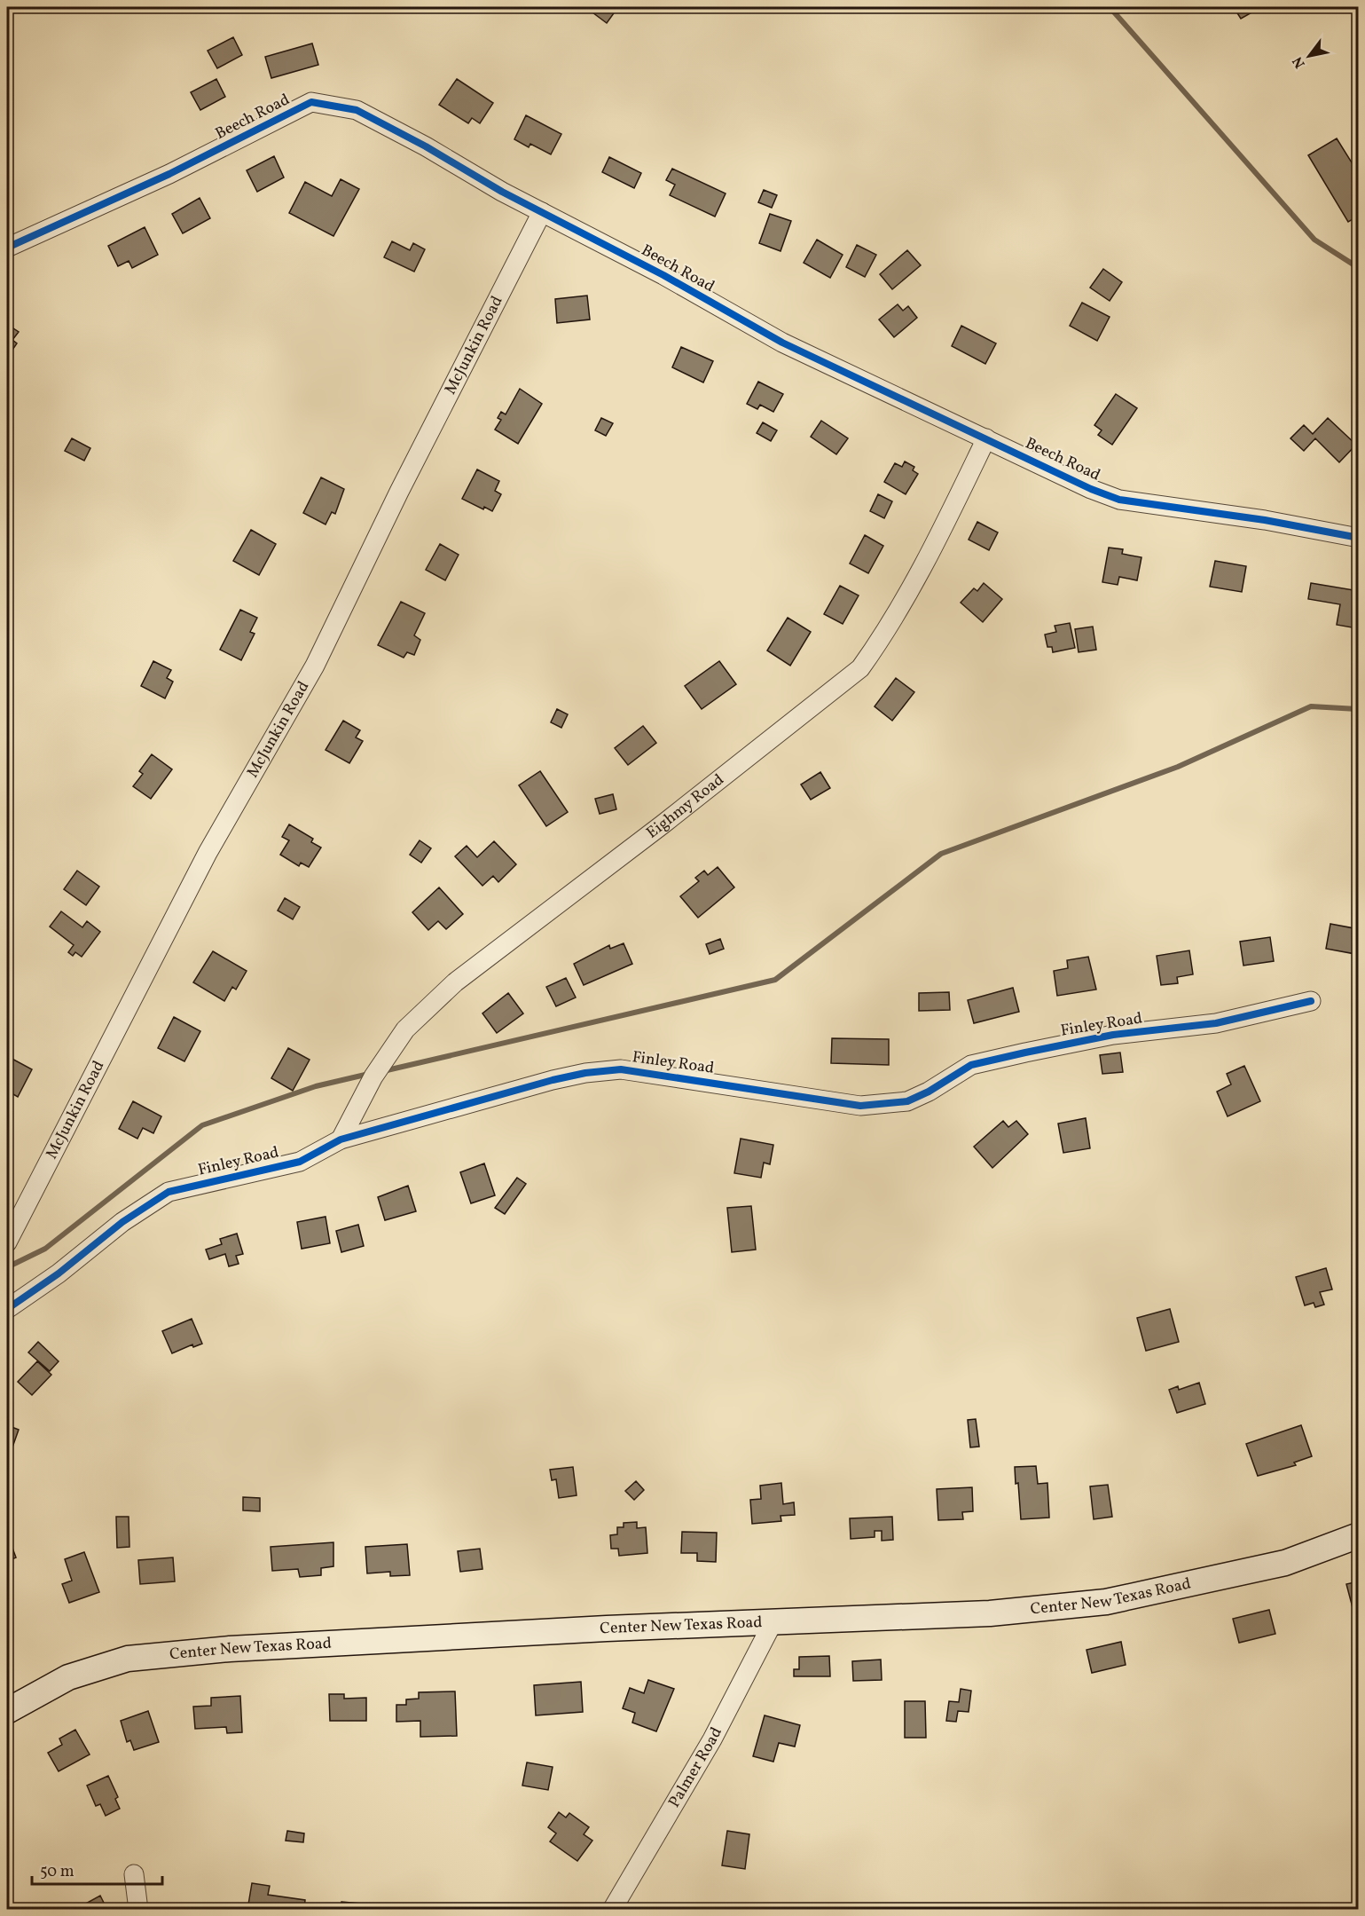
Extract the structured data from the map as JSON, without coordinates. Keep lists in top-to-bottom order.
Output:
{
  "streets": {
    "street": [
      "Beech Road",
      "McJunkin Road",
      "Eighmy Road",
      "Finley Road",
      "Center New Texas Road",
      "Palmer Road"
    ]
  },
  "crossings": [
    ["Beech Road", "McJunkin Road"],
    ["Beech Road", "Eighmy Road"],
    ["Eighmy Road", "Finley Road"],
    ["Center New Texas Road", "Palmer Road"]
  ],
  "scale_bar": "50 m",
  "north": "bottom left"
}
